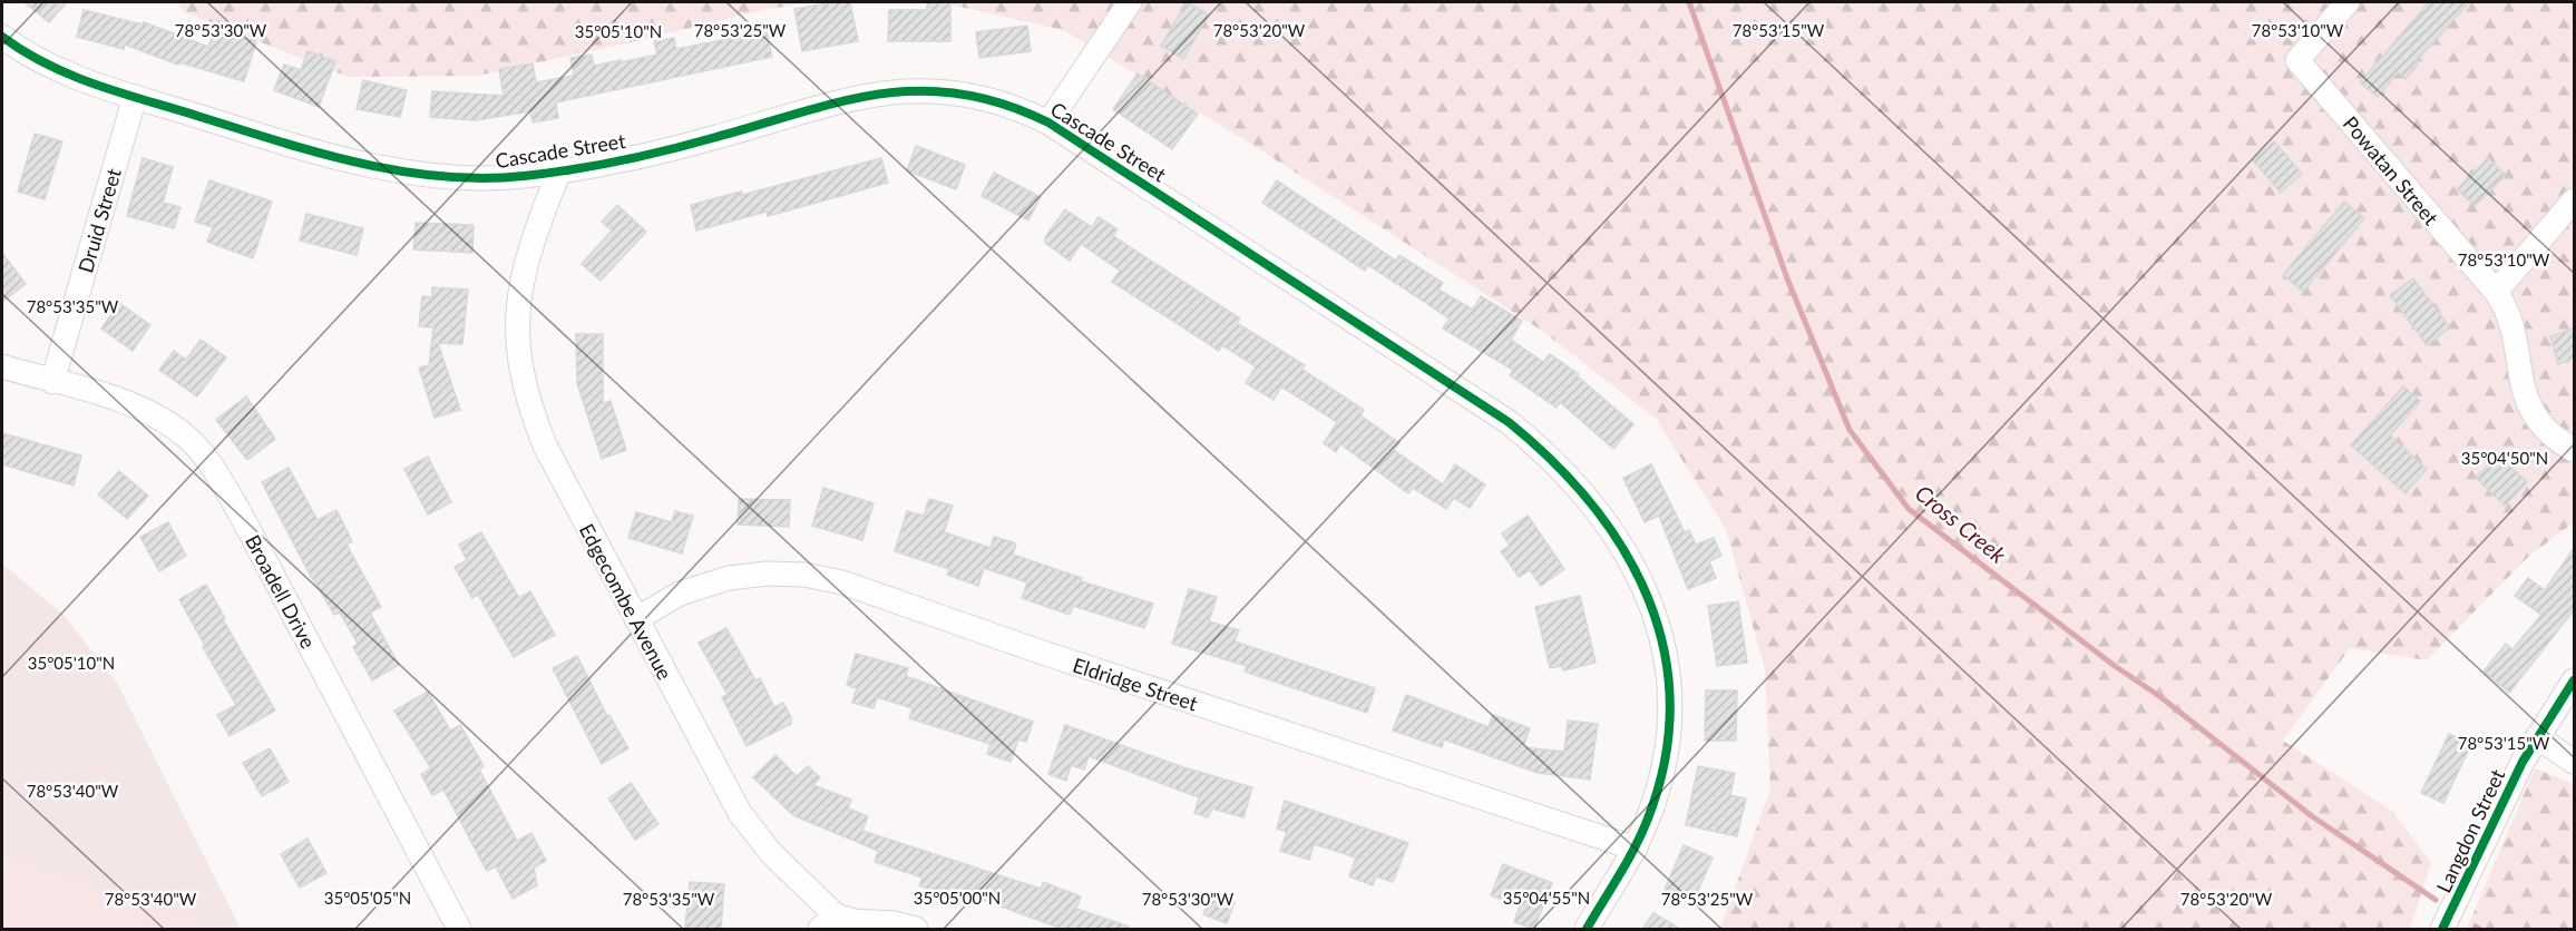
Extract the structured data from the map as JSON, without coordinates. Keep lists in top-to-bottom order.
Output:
{
  "streets": {
    "street": [
      "Cascade Street",
      "Powatan Street",
      "Druid Street",
      "Broadell Drive",
      "Edgecombe Avenue",
      "Eldridge Street",
      "Langdon Street"
    ]
  },
  "crossings": [
    ["Cascade Street", "Druid Street"],
    ["Cascade Street", "Edgecombe Avenue"],
    ["Cascade Street", "Eldridge Street"],
    ["Druid Street", "Broadell Drive"],
    ["Edgecombe Avenue", "Eldridge Street"]
  ],
  "water": ["Cross Creek"],
  "coordinates": [
    "78°53'30\"W",
    "78°53'25\"W",
    "78°53'20\"W",
    "78°53'15\"W",
    "78°53'10\"W",
    "35°05'10\"N",
    "78°53'35\"W",
    "35°04'50\"N",
    "78°53'40\"W",
    "35°05'05\"N",
    "35°05'00\"N",
    "35°04'55\"N"
  ]
}
